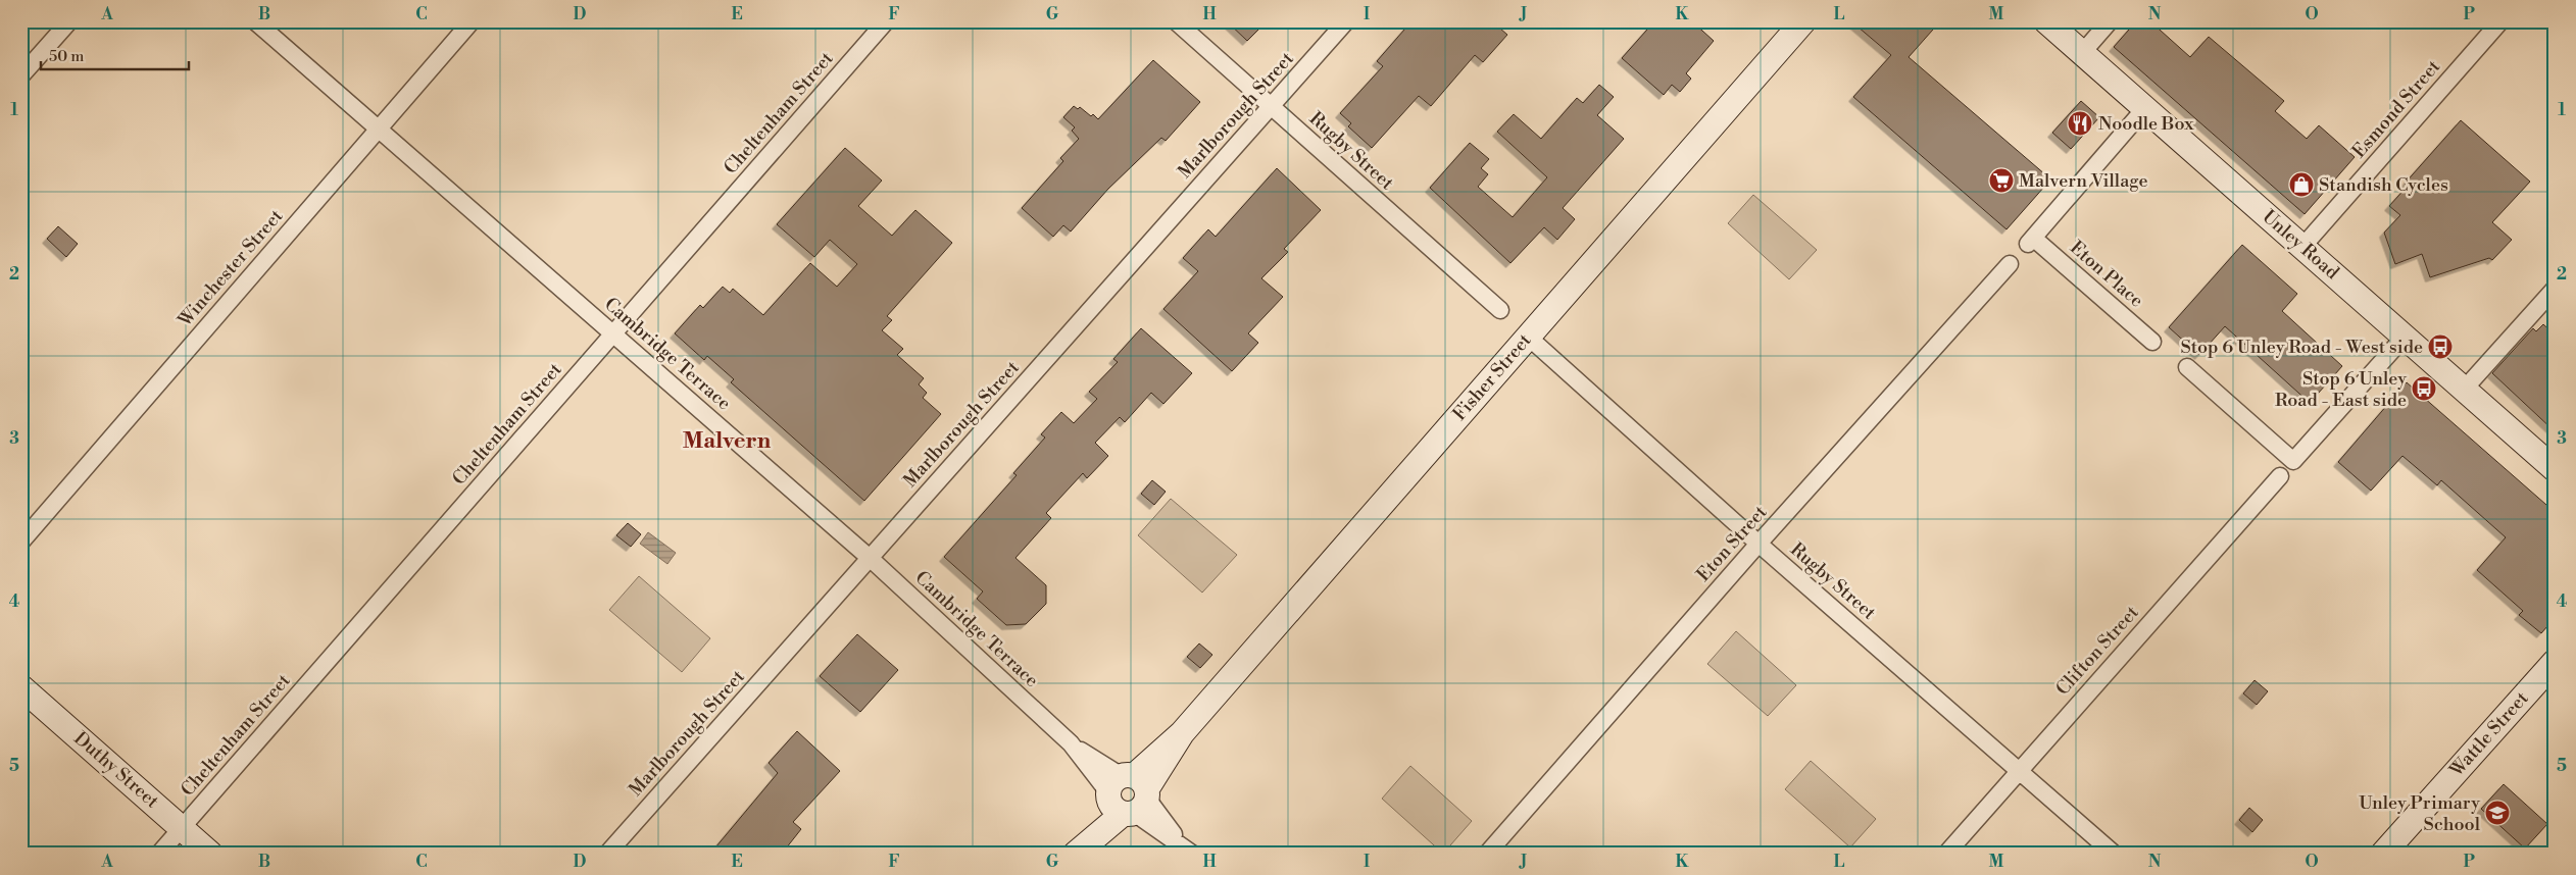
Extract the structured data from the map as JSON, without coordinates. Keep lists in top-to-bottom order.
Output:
{
  "streets": {
    "street": [
      "Esmond Street",
      "Cheltenham Street",
      "Marlborough Street",
      "Rugby Street",
      "Unley Road",
      "Winchester Street",
      "Eton Place",
      "Cambridge Terrace",
      "Fisher Street",
      "Eton Street",
      "Clifton Street",
      "Wattle Street",
      "Duthy Street"
    ]
  },
  "crossings": [
    ["Esmond Street", "Unley Road"],
    ["Cheltenham Street", "Cambridge Terrace"],
    ["Cheltenham Street", "Duthy Street"],
    ["Marlborough Street", "Rugby Street"],
    ["Marlborough Street", "Cambridge Terrace"],
    ["Rugby Street", "Fisher Street"],
    ["Rugby Street", "Eton Street"],
    ["Rugby Street", "Clifton Street"],
    ["Unley Road", "Eton Place"],
    ["Winchester Street", "Cambridge Terrace"],
    ["Cambridge Terrace", "Fisher Street"]
  ],
  "districts": ["Malvern"],
  "places": {
    "restaurant": ["Noodle Box"],
    "supermarket": ["Malvern Village"],
    "shop": ["Standish Cycles"],
    "bus stop": ["Stop 6 Unley Road - West side", "Stop 6 Unley Road - East side"],
    "school or university": ["Unley Primary School"]
  },
  "scale_bar": "50 m",
  "grid": {
    "columns": [
      "A",
      "B",
      "C",
      "D",
      "E",
      "F",
      "G",
      "H",
      "I",
      "J",
      "K",
      "L",
      "M",
      "N",
      "O",
      "P"
    ],
    "rows": [
      "1",
      "2",
      "3",
      "4",
      "5"
    ]
  }
}
